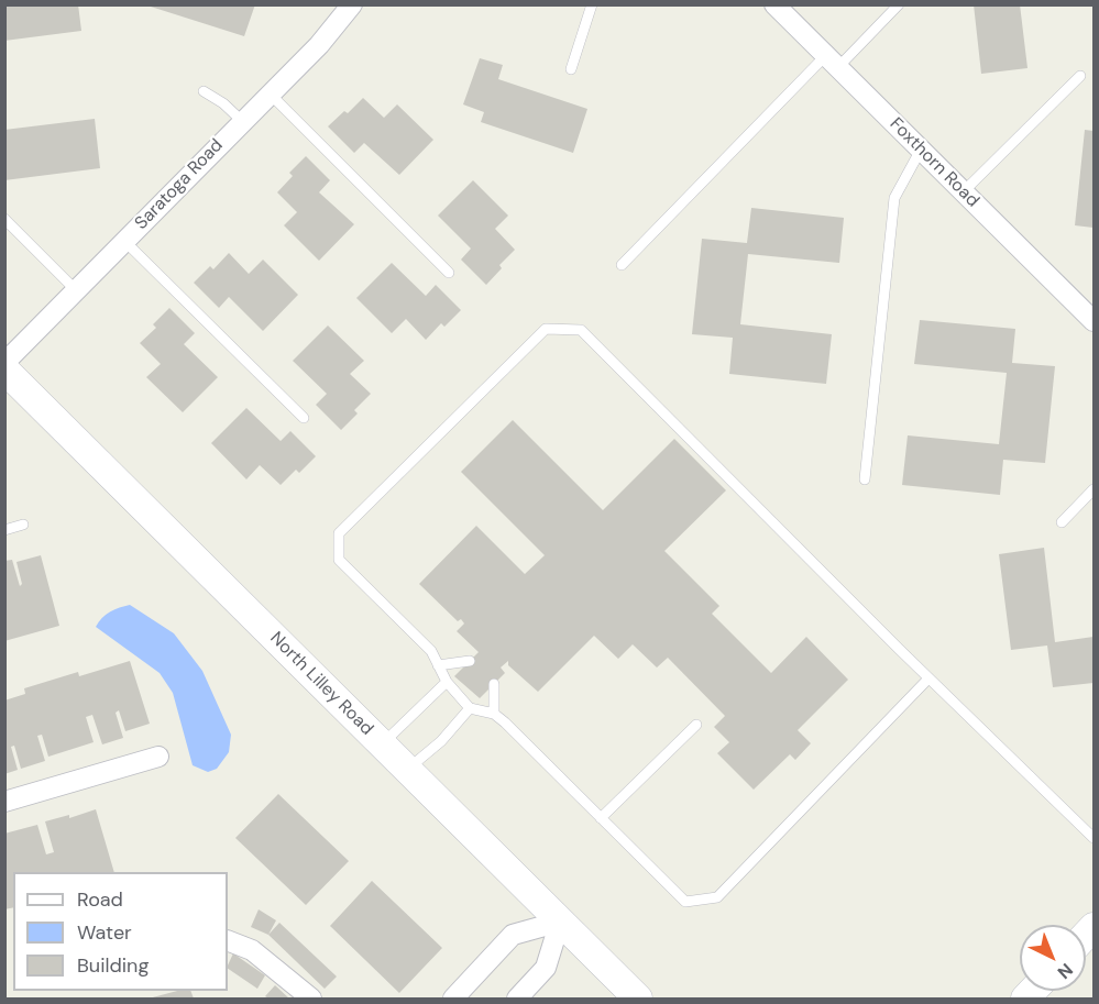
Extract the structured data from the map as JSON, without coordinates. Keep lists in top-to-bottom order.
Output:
{
  "streets": {
    "street": ["Foxthorn Road", "Saratoga Road", "North Lilley Road"]
  },
  "legend": ["Road", "Water", "Building"],
  "north": "bottom right"
}
